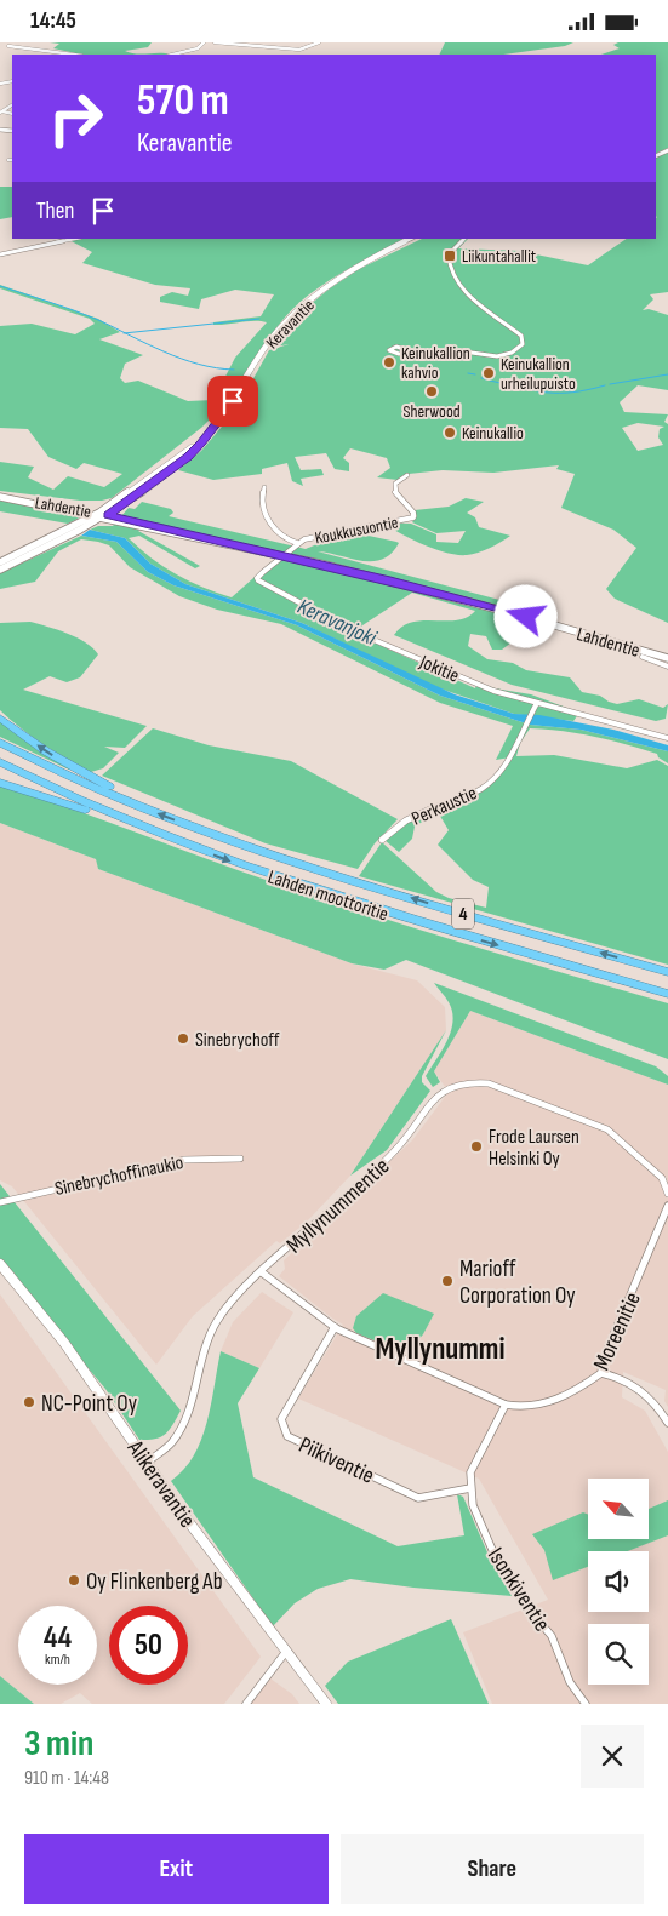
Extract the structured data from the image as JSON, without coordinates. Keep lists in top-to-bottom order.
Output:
{
  "streets": {
    "highway": ["Lahden moottoritie", "4"],
    "main road": ["Keravantie", "Lahdentie"],
    "street": [
      "Koukkusuontie",
      "Jokitie",
      "Perkaustie",
      "Sinebrychoffinaukio",
      "Myllynummentie",
      "Moreenitie",
      "Piikiventie",
      "Alikeravantie",
      "Isonkiventie"
    ]
  },
  "crossings": [
    ["Keravantie", "Lahdentie"],
    ["Lahdentie", "Koukkusuontie"],
    ["Lahdentie", "Jokitie"],
    ["Koukkusuontie", "Jokitie"],
    ["Jokitie", "Perkaustie"],
    ["Myllynummentie", "Moreenitie"],
    ["Myllynummentie", "Alikeravantie"],
    ["Moreenitie", "Piikiventie"],
    ["Moreenitie", "Isonkiventie"],
    ["Piikiventie", "Isonkiventie"]
  ],
  "districts": ["Myllynummi"],
  "water": ["Keravanjoki"],
  "places": {
    "transit": ["Liikuntahallit"],
    "other": [
      "Keinukallion kahvio",
      "Keinukallion urheilupuisto",
      "Sherwood",
      "Keinukallio",
      "Sinebrychoff",
      "Frode Laursen Helsinki Oy",
      "Marioff Corporation Oy",
      "NC-Point Oy",
      "Oy Flinkenberg Ab"
    ]
  },
  "north": "top left",
  "page": {
    "status": "14:45",
    "turn": ["570 m", "Keravantie"],
    "then": "Then",
    "speed": "44 km/h",
    "limit": "50",
    "heading": ["3 min", "910 m · 14:48"],
    "buttons": ["Exit", "Share"]
  }
}
